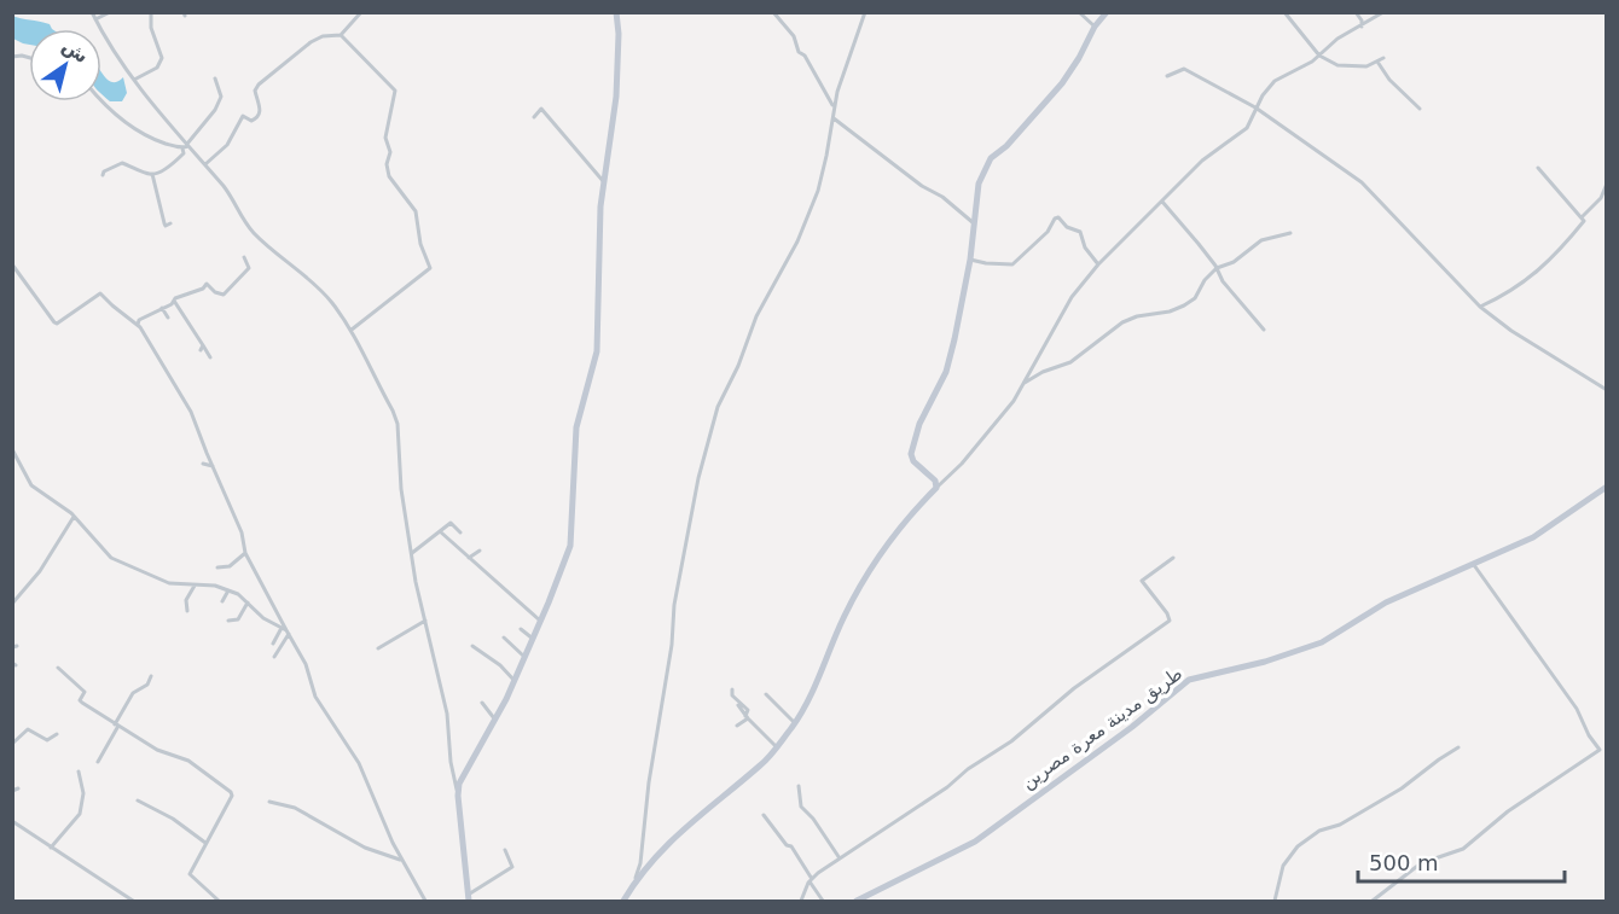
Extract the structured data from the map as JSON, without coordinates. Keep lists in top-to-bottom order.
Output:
{
  "streets": {
    "street": ["طريق مدينة معرة مصرين"]
  },
  "scale_bar": "500 m",
  "north": "top right"
}
